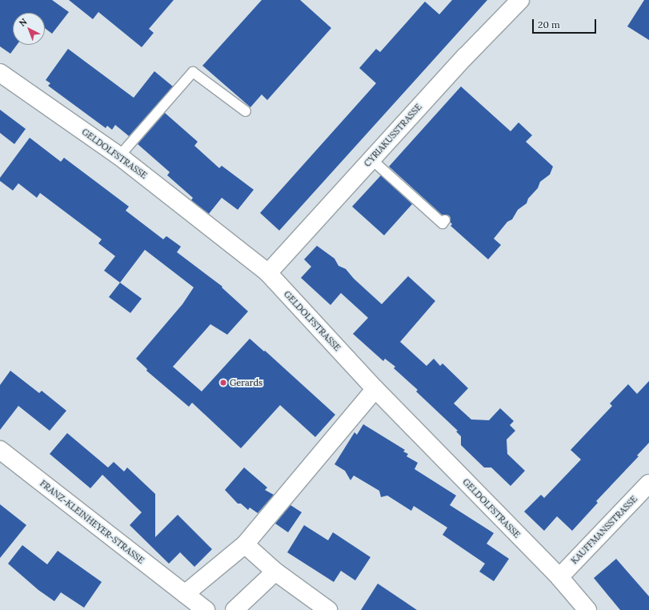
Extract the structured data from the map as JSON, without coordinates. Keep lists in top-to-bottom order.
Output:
{
  "streets": {
    "street": [
      "CYRIAKUSSTRASSE",
      "GELDOLFSTRASSE",
      "FRANZ-KLEINHEYER-STRASSE",
      "KAUFFMANSSTRASSE"
    ]
  },
  "crossings": [
    ["CYRIAKUSSTRASSE", "GELDOLFSTRASSE"],
    ["GELDOLFSTRASSE", "KAUFFMANSSTRASSE"]
  ],
  "places": ["Gerards"],
  "scale_bar": "20 m",
  "north": "top left"
}
